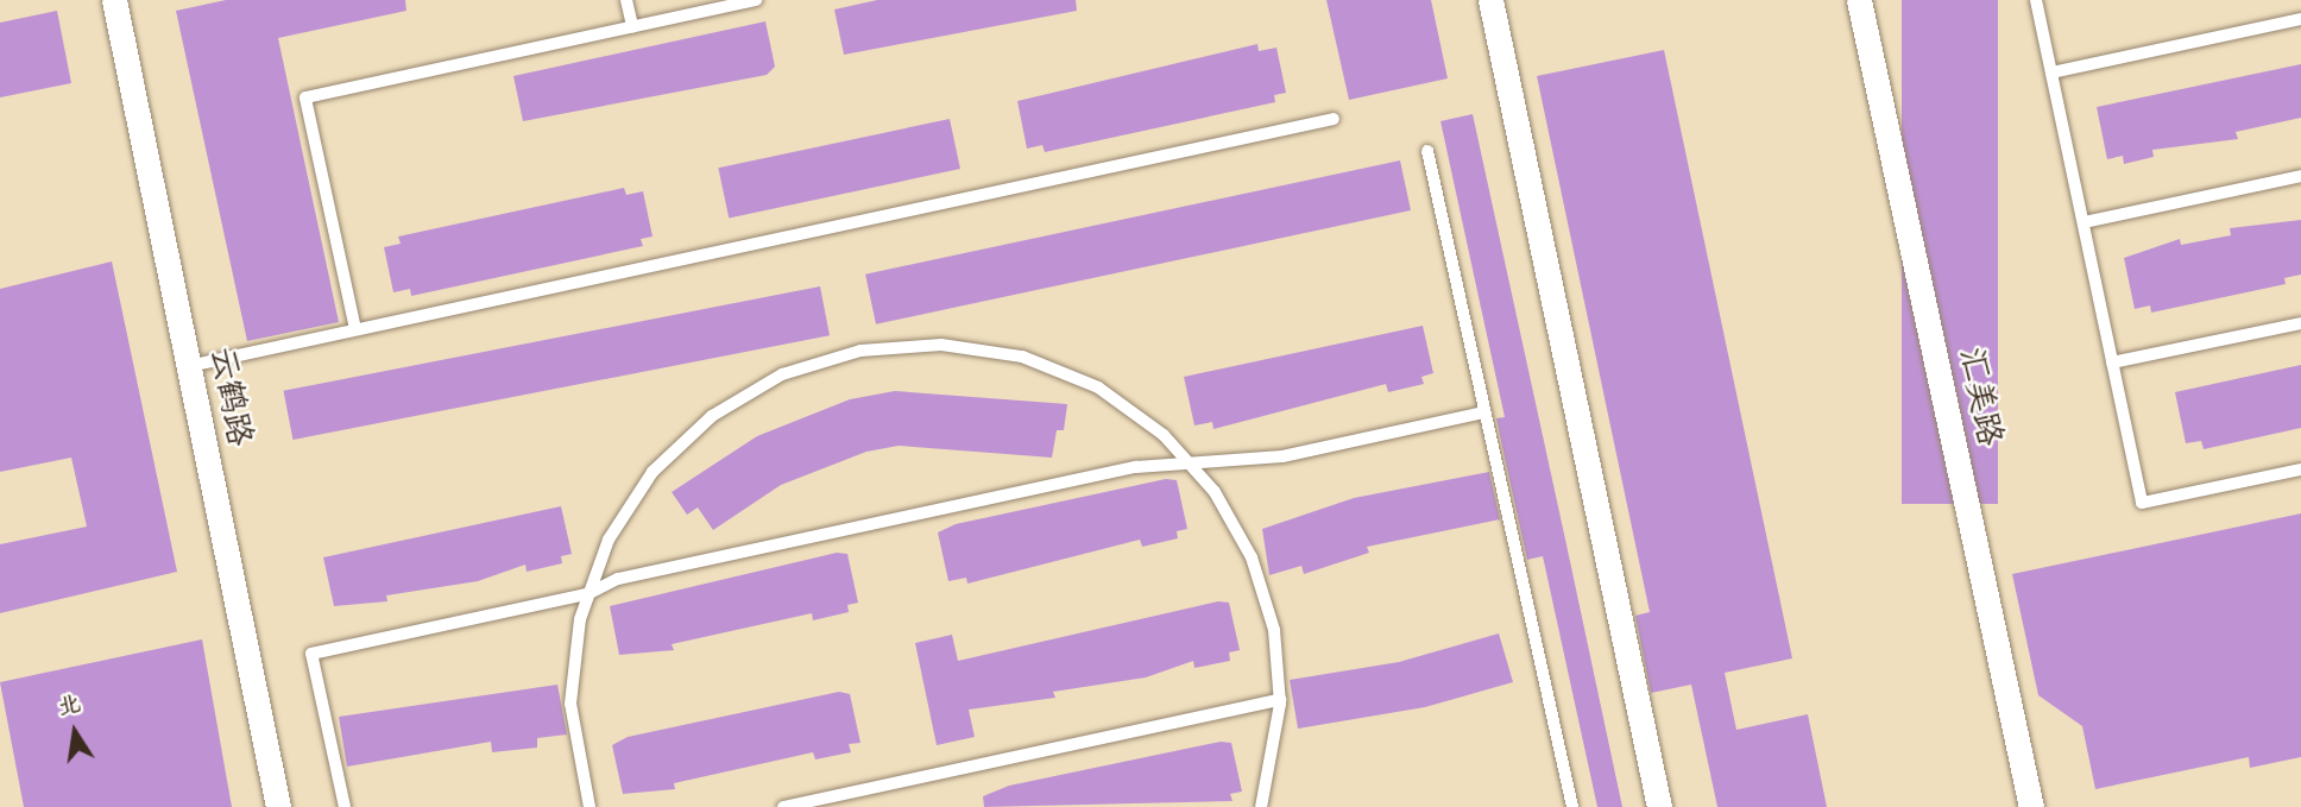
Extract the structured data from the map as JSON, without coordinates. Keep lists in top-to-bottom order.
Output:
{
  "streets": {
    "street": ["云鹤路", "汇美路"]
  },
  "north": "top"
}
